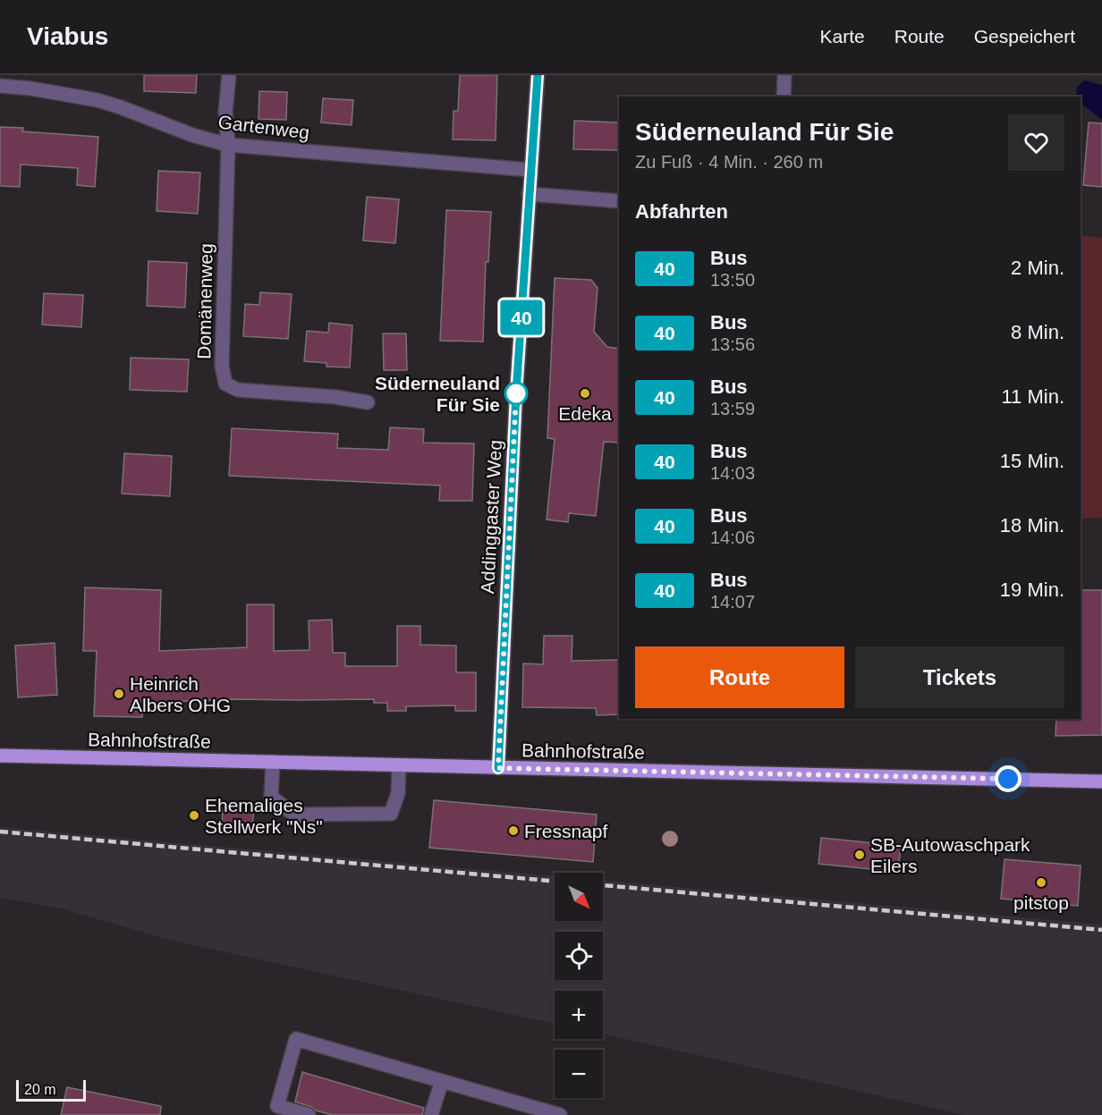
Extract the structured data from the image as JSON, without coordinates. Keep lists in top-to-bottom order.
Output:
{
  "streets": {
    "main road": ["Bahnhofstraße"],
    "street": ["Gartenweg", "Domänenweg", "Addinggaster Weg"]
  },
  "crossings": [
    ["Gartenweg", "Domänenweg"],
    ["Gartenweg", "Addinggaster Weg"],
    ["Addinggaster Weg", "Bahnhofstraße"]
  ],
  "places": [
    "Süderneuland Für Sie",
    "Edeka",
    "Heinrich Albers OHG",
    "Ehemaliges Stellwerk \"Ns\"",
    "Fressnapf",
    "SB-Autowaschpark Eilers",
    "pitstop"
  ],
  "lines": ["bus line 40"],
  "scale_bar": "20 m",
  "north": "bottom right",
  "page": {
    "header": "Viabus",
    "nav": ["Karte", "Route", "Gespeichert"],
    "on_map": "40",
    "heading": [
      ["Süderneuland Für Sie", "Zu Fuß · 4 Min. · 260 m"],
      "Abfahrten"
    ],
    "list": [
      {
        "mark": "40",
        "name": "Bus",
        "note": "13:50",
        "value": "2 Min."
      },
      {
        "mark": "40",
        "name": "Bus",
        "note": "13:56",
        "value": "8 Min."
      },
      {
        "mark": "40",
        "name": "Bus",
        "note": "13:59",
        "value": "11 Min."
      },
      {
        "mark": "40",
        "name": "Bus",
        "note": "14:03",
        "value": "15 Min."
      },
      {
        "mark": "40",
        "name": "Bus",
        "note": "14:06",
        "value": "18 Min."
      },
      {
        "mark": "40",
        "name": "Bus",
        "note": "14:07",
        "value": "19 Min."
      }
    ],
    "buttons": ["Route", "Tickets"],
    "map_buttons": ["+", "−"],
    "scale": "20 m"
  }
}
